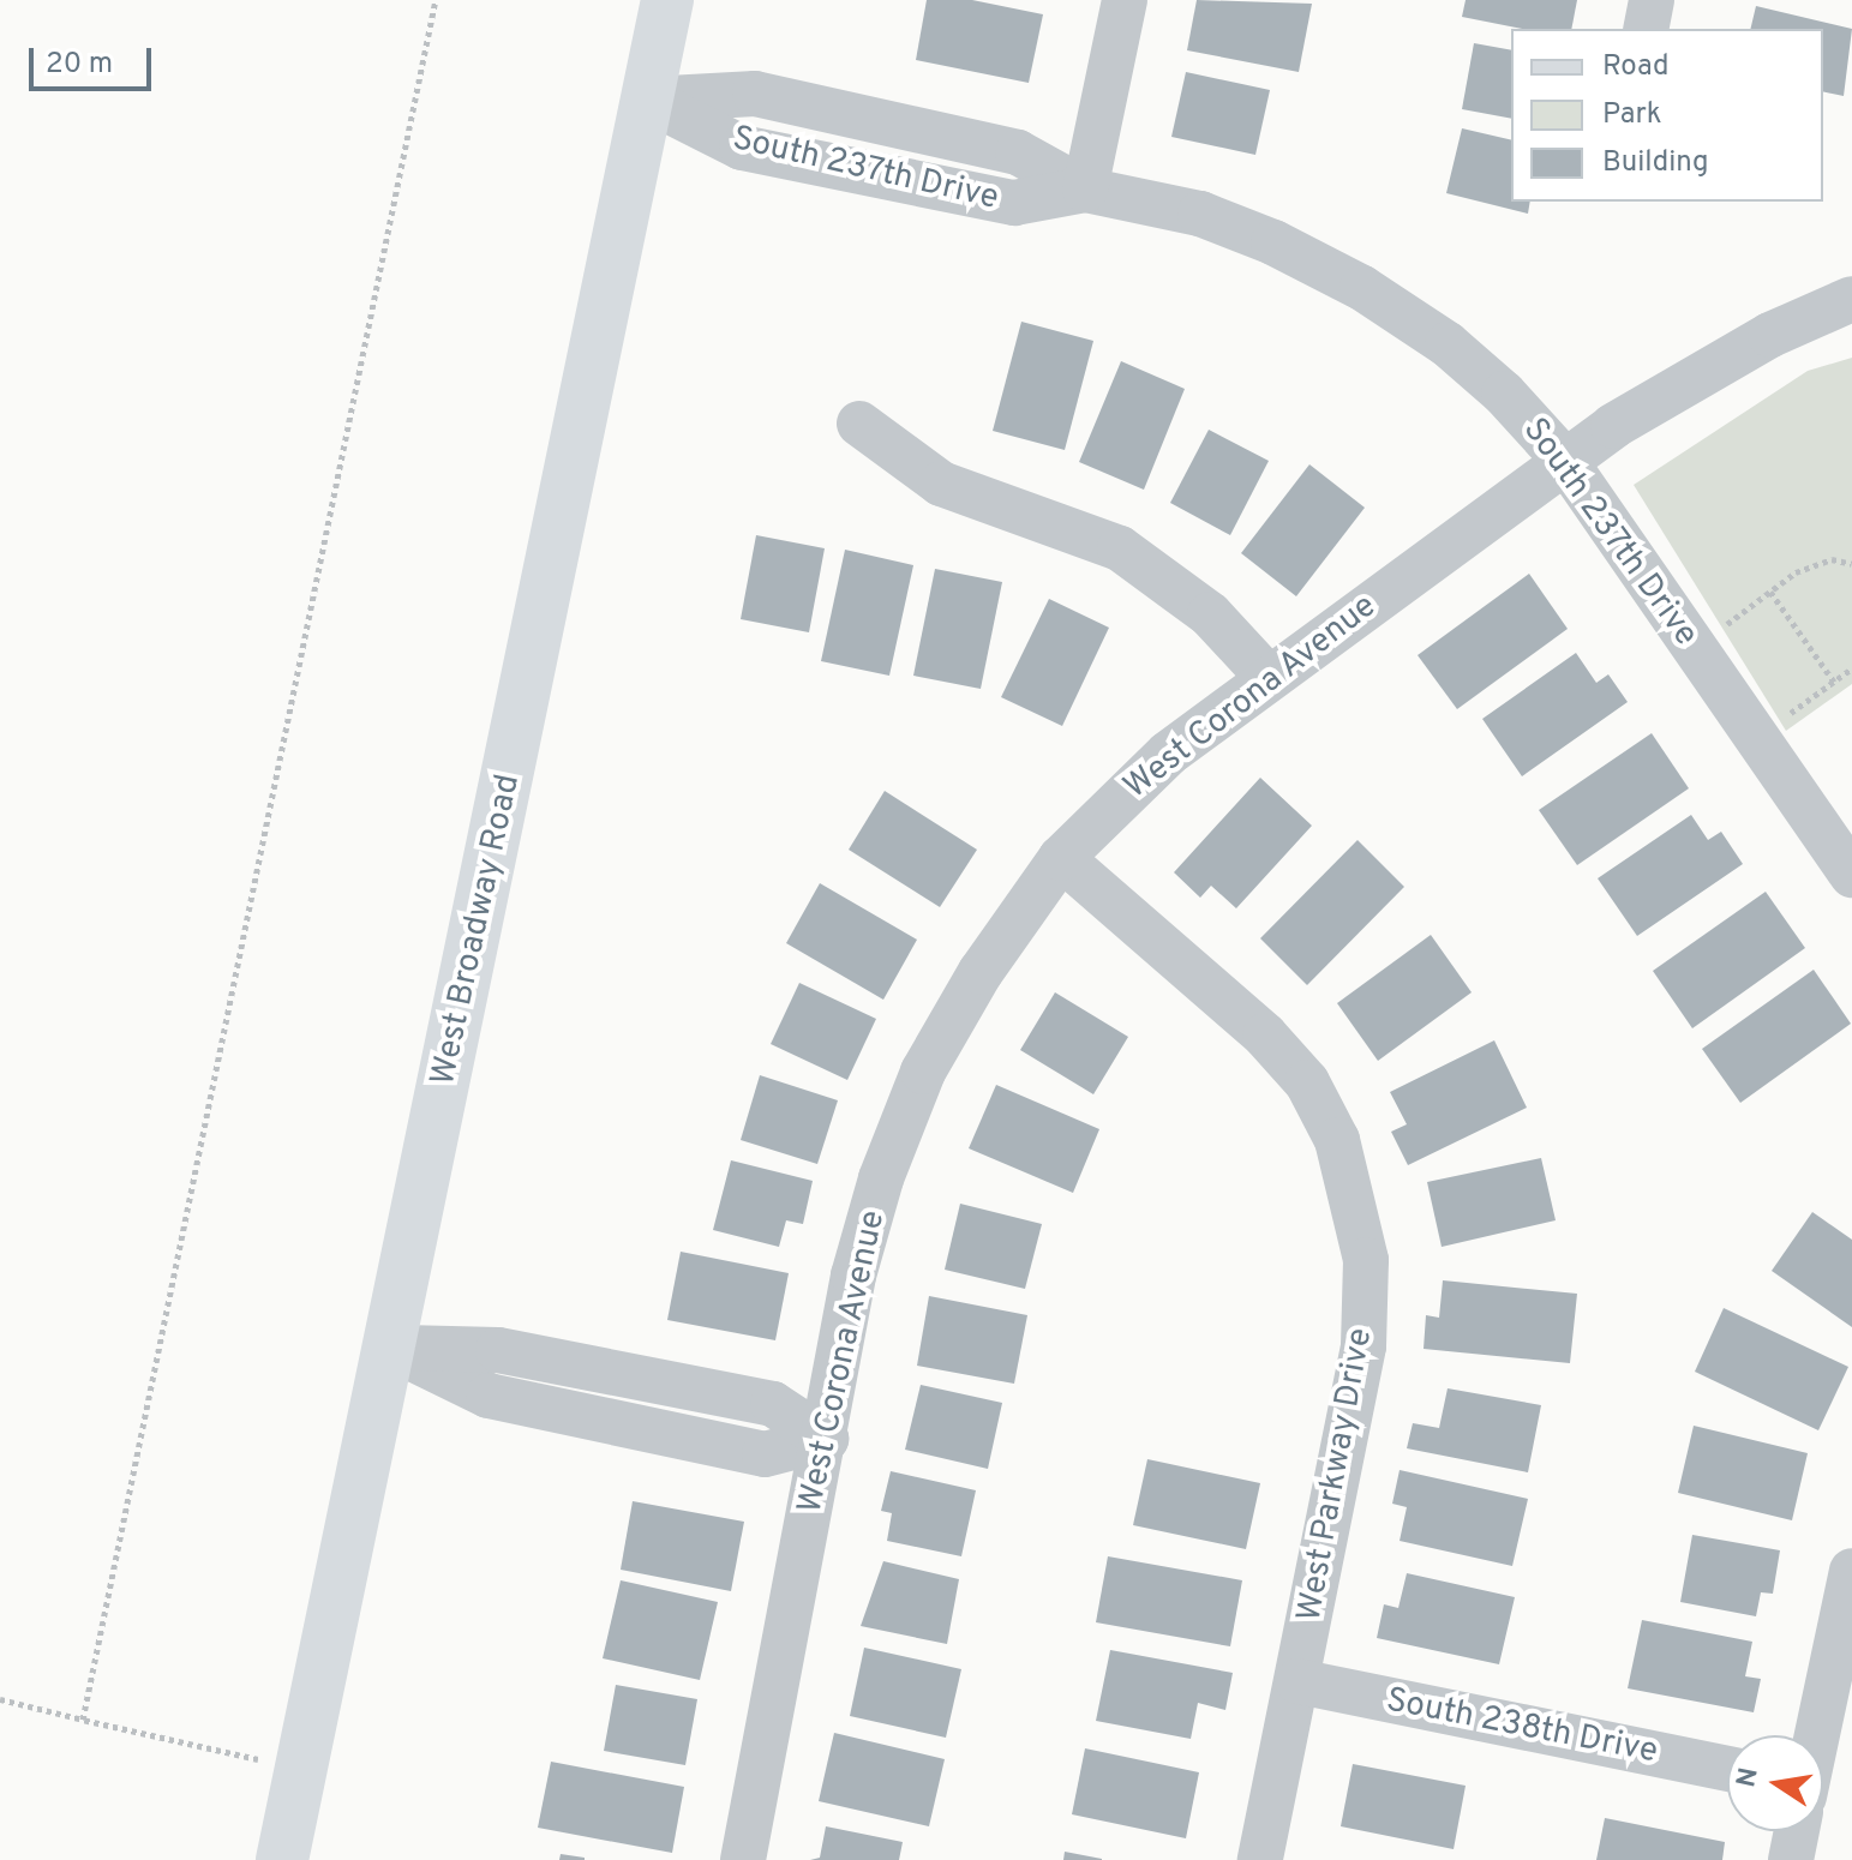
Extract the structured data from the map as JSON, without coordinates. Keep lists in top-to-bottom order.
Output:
{
  "streets": {
    "main road": ["West Broadway Road"],
    "street": [
      "South 237th Drive",
      "West Corona Avenue",
      "West Parkway Drive",
      "South 238th Drive"
    ]
  },
  "crossings": [
    ["South 237th Drive", "West Corona Avenue"],
    ["South 237th Drive", "West Broadway Road"],
    ["West Corona Avenue", "West Parkway Drive"],
    ["West Parkway Drive", "South 238th Drive"]
  ],
  "legend": ["Road", "Park", "Building"],
  "scale_bar": "20 m",
  "north": "left"
}
